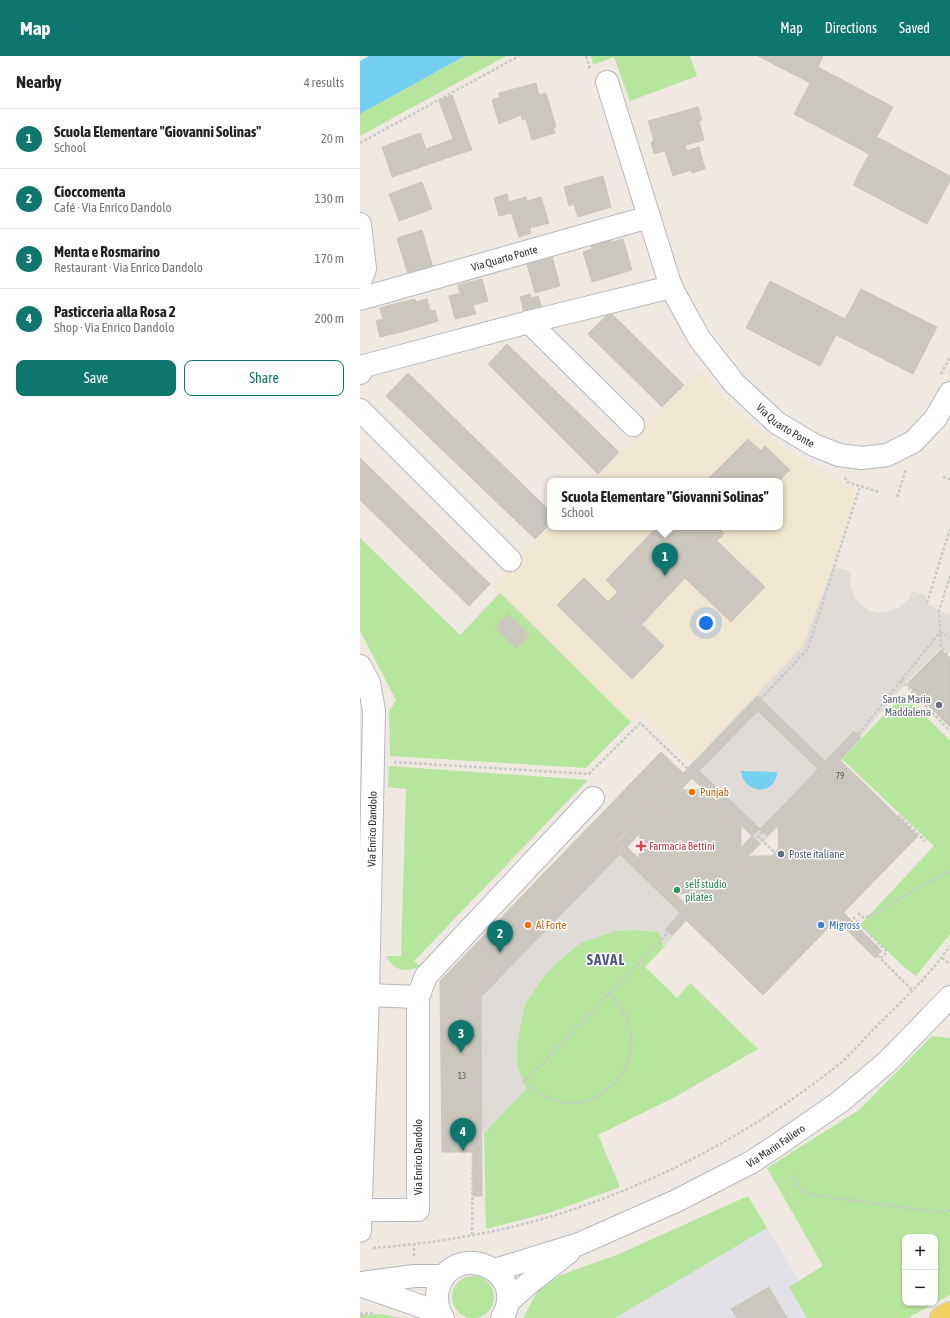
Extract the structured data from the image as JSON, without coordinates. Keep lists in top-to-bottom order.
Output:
{
  "streets": {
    "street": ["Via Quarto Ponte", "Via Enrico Dandolo", "Via Marin Faliero"]
  },
  "districts": ["SAVAL"],
  "places": {
    "other": [
      "Santa Maria Maddalena",
      "Punjab",
      "Poste italiane",
      "self studio pilates",
      "Al Forte",
      "Migross"
    ],
    "health": ["Farmacia Bettini"]
  },
  "house_numbers": ["79", "13"],
  "page": {
    "header": "Map",
    "nav": ["Map", "Directions", "Saved"],
    "heading": ["Nearby", "4 results"],
    "list": [
      {
        "mark": "1",
        "name": "Scuola Elementare \"Giovanni Solinas\"",
        "note": "School",
        "value": "20 m"
      },
      {
        "mark": "2",
        "name": "Cioccomenta",
        "note": "Café · Via Enrico Dandolo",
        "value": "130 m"
      },
      {
        "mark": "3",
        "name": "Menta e Rosmarino",
        "note": "Restaurant · Via Enrico Dandolo",
        "value": "170 m"
      },
      {
        "mark": "4",
        "name": "Pasticceria alla Rosa 2",
        "note": "Shop · Via Enrico Dandolo",
        "value": "200 m"
      }
    ],
    "buttons": ["Save", "Share"],
    "popup": ["Scuola Elementare \"Giovanni Solinas\"", "School"],
    "pins": [
      "1",
      "2",
      "3",
      "4"
    ],
    "map_buttons": ["+", "−"]
  }
}
